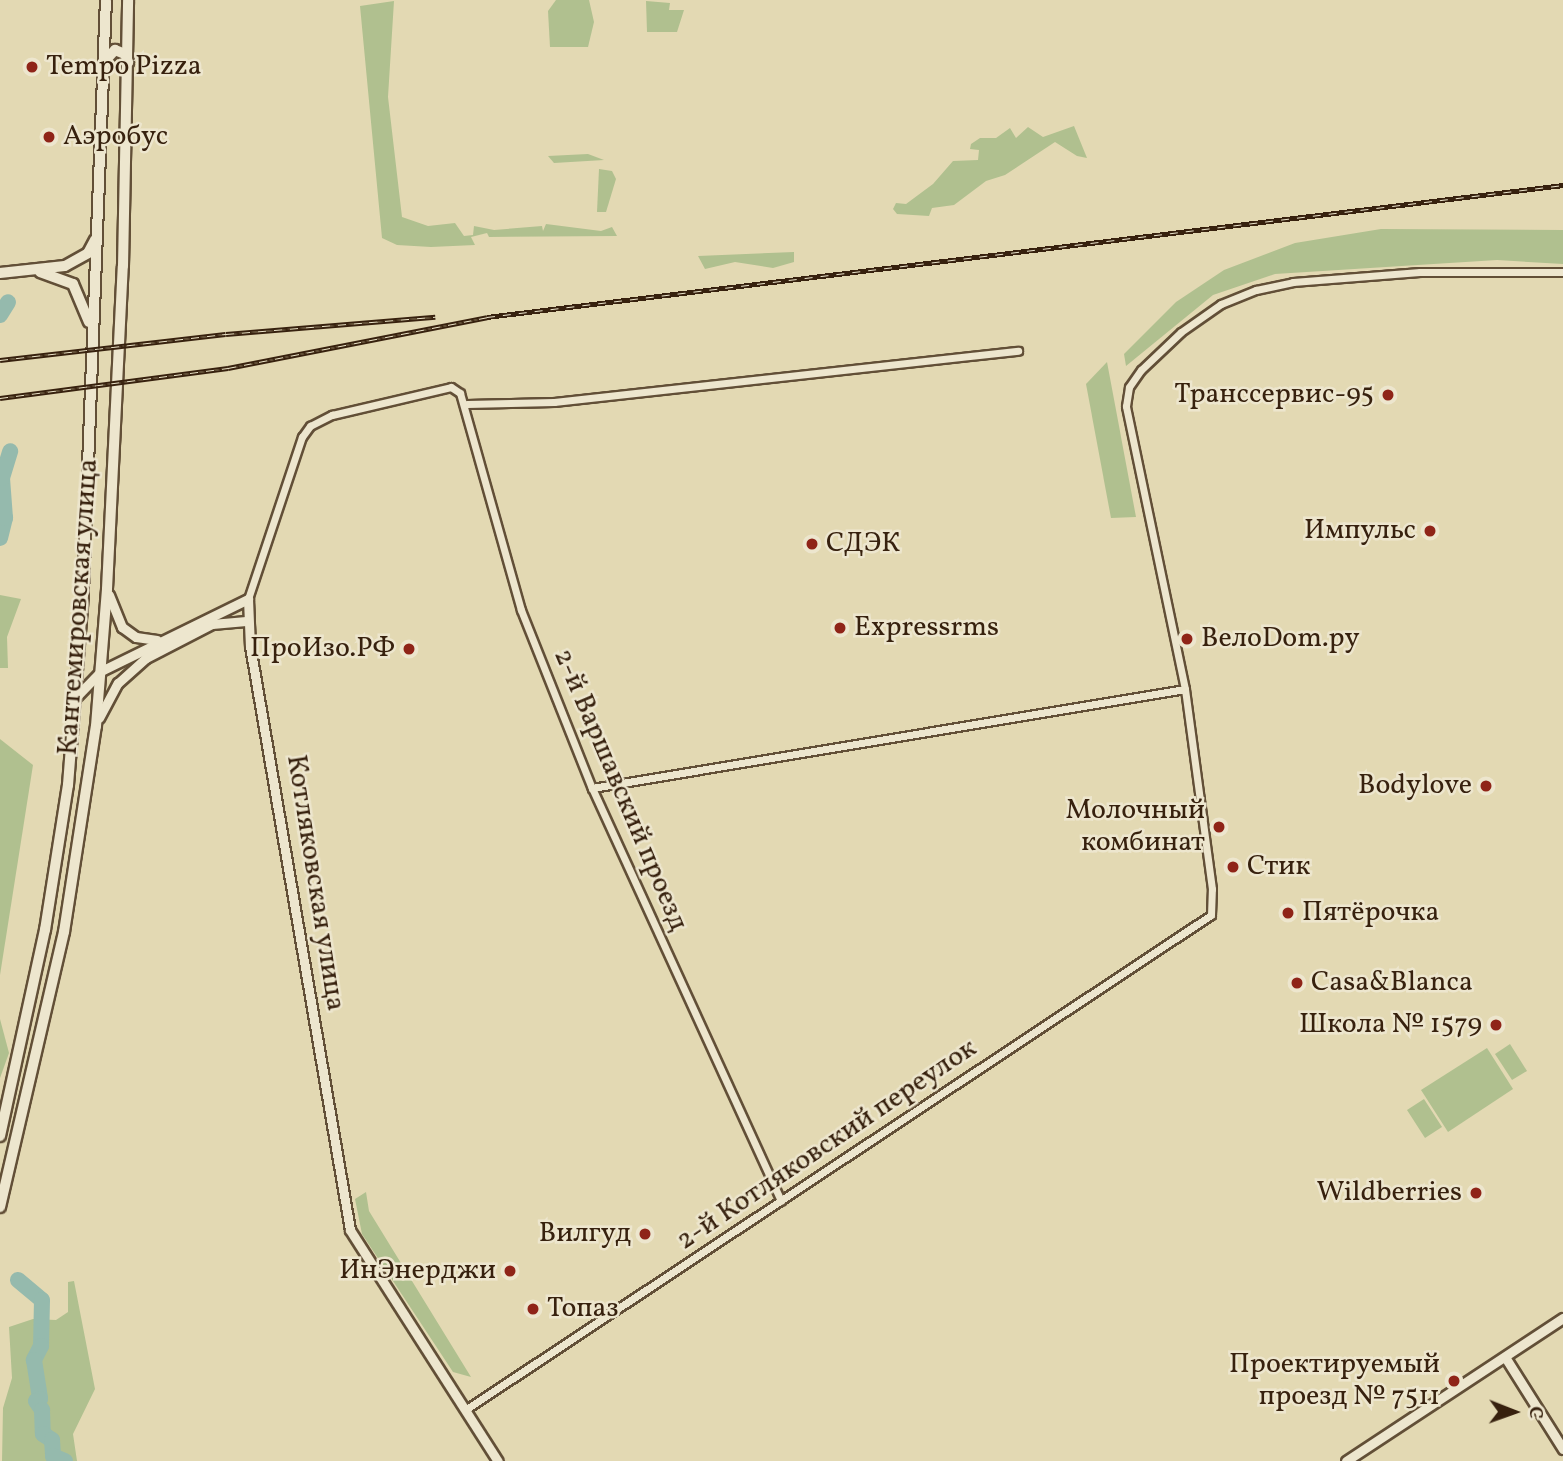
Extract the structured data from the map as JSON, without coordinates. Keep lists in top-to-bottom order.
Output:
{
  "streets": {
    "main road": ["Кантемировская улица"],
    "street": ["2-й Варшавский проезд", "Котляковская улица", "2-й Котляковский переулок"]
  },
  "crossings": [
    ["2-й Варшавский проезд", "Котляковская улица"],
    ["2-й Варшавский проезд", "2-й Котляковский переулок"],
    ["Котляковская улица", "2-й Котляковский переулок"]
  ],
  "places": [
    "Tempo Pizza",
    "Аэробус",
    "Транссервис-95",
    "Импульс",
    "СДЭК",
    "Expressrms",
    "ВелоDom.ру",
    "ПроИзо.РФ",
    "Bodylove",
    "Молочный комбинат",
    "Стик",
    "Пятёрочка",
    "Casa&Blanca",
    "Школа № 1579",
    "Wildberries",
    "Вилгуд",
    "ИнЭнерджи",
    "Топаз",
    "Проектируемый проезд № 7511"
  ],
  "north": "right"
}
